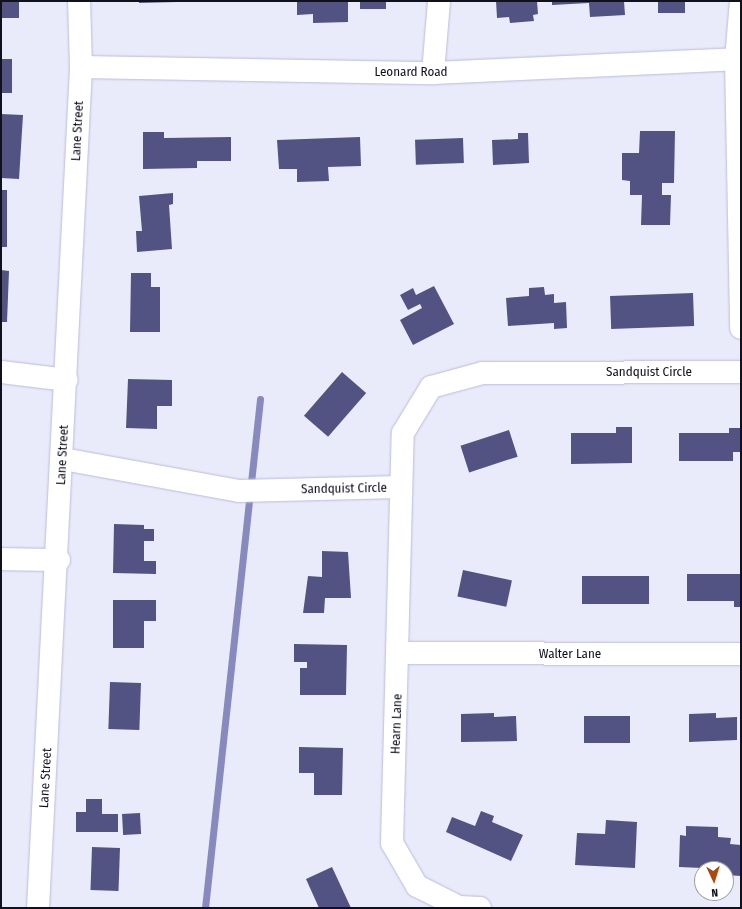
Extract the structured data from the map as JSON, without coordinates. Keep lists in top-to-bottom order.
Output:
{
  "streets": {
    "street": [
      "Leonard Road",
      "Lane Street",
      "Sandquist Circle",
      "Walter Lane",
      "Hearn Lane"
    ]
  },
  "crossings": [
    ["Leonard Road", "Lane Street"],
    ["Lane Street", "Sandquist Circle"],
    ["Sandquist Circle", "Hearn Lane"],
    ["Walter Lane", "Hearn Lane"]
  ],
  "north": "bottom"
}
